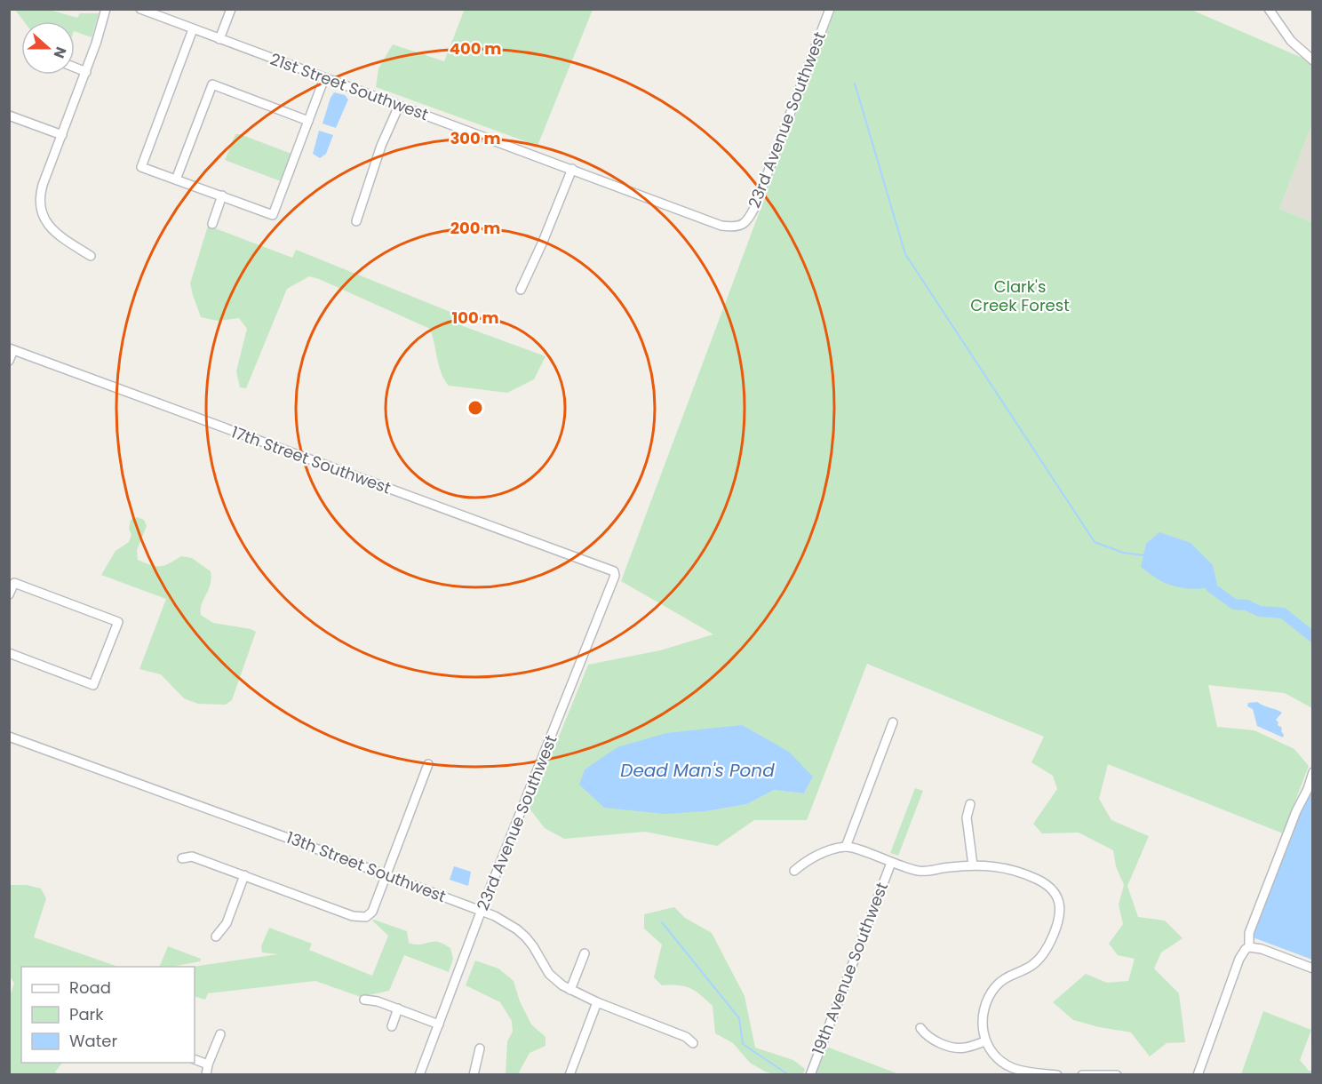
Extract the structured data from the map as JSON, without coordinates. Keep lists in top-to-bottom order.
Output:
{
  "streets": {
    "street": [
      "21st Street Southwest",
      "23rd Avenue Southwest",
      "17th Street Southwest",
      "13th Street Southwest",
      "19th Avenue Southwest"
    ]
  },
  "crossings": [
    ["21st Street Southwest", "23rd Avenue Southwest"],
    ["23rd Avenue Southwest", "17th Street Southwest"],
    ["23rd Avenue Southwest", "13th Street Southwest"]
  ],
  "water": ["Dead Man's Pond"],
  "parks": ["Clark's Creek Forest"],
  "legend": ["Road", "Park", "Water"],
  "north": "right",
  "rings": [
    "400 m",
    "300 m",
    "200 m",
    "100 m"
  ]
}
